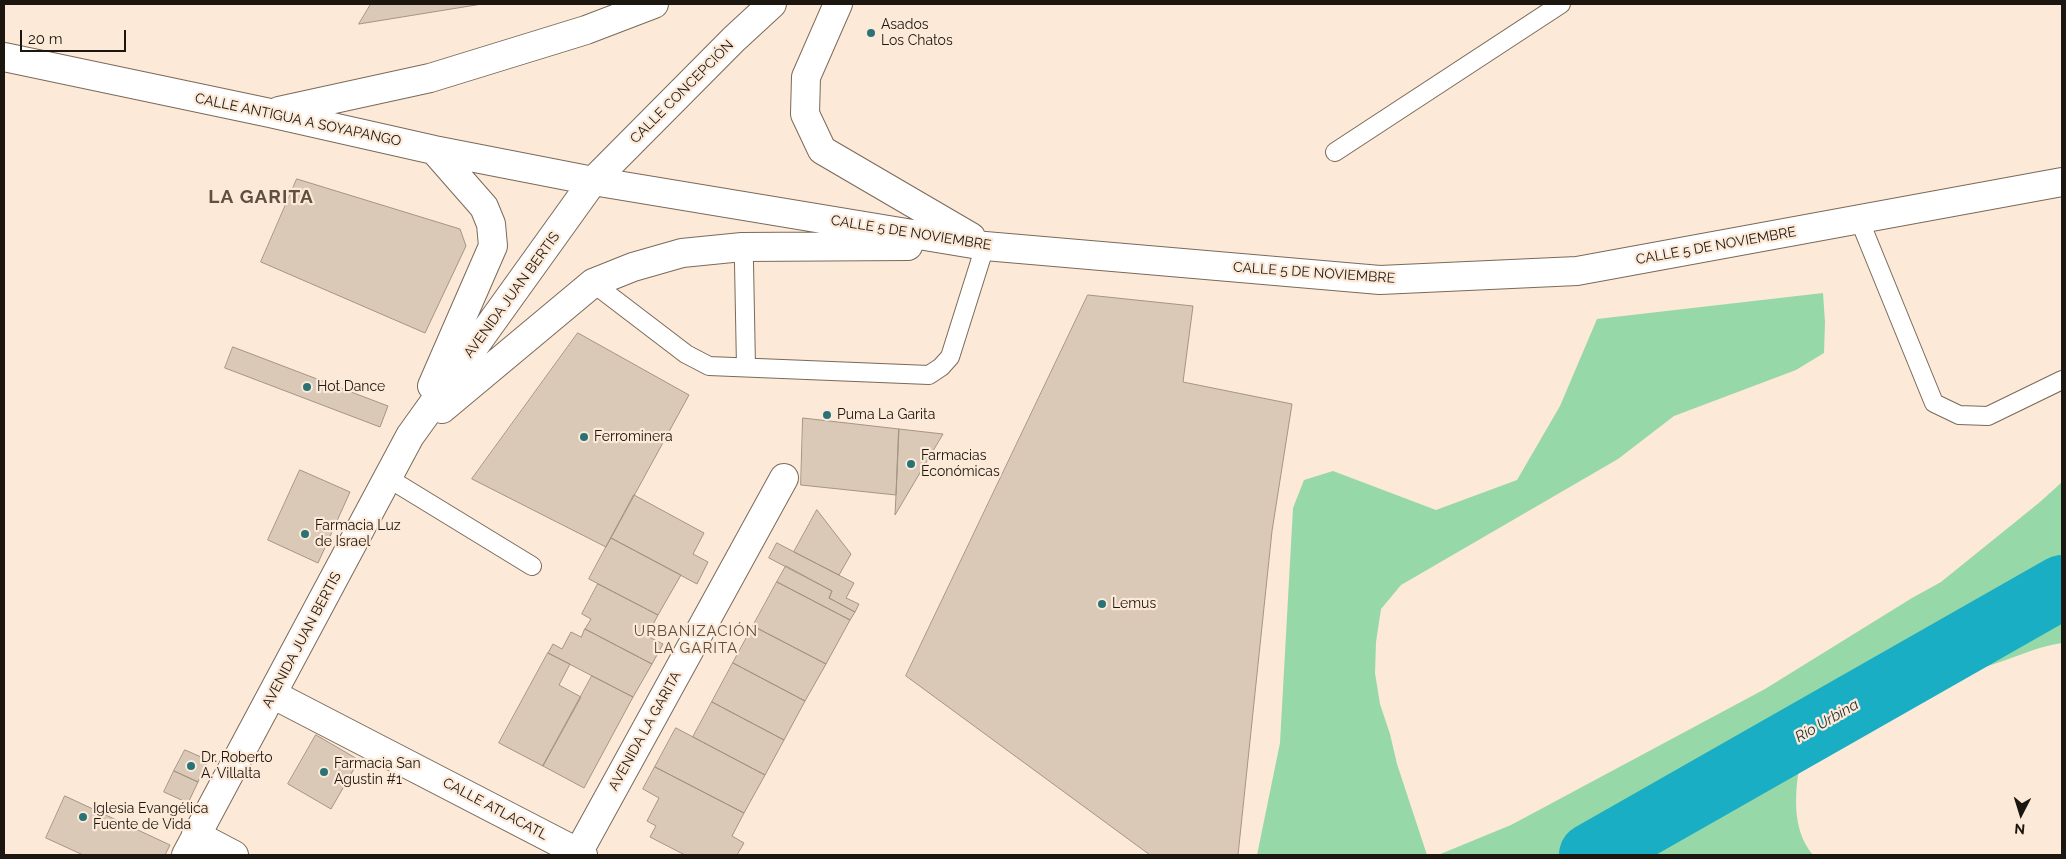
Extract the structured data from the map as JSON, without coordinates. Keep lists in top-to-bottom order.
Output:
{
  "streets": {
    "main road": [
      "CALLE CONCEPCIÓN",
      "CALLE ANTIGUA A SOYAPANGO",
      "CALLE 5 DE NOVIEMBRE",
      "AVENIDA JUAN BERTIS",
      "AVENIDA LA GARITA",
      "CALLE ATLACATL"
    ]
  },
  "crossings": [
    ["CALLE CONCEPCIÓN", "CALLE ANTIGUA A SOYAPANGO"],
    ["CALLE CONCEPCIÓN", "CALLE 5 DE NOVIEMBRE"],
    ["CALLE CONCEPCIÓN", "AVENIDA JUAN BERTIS"],
    ["CALLE ANTIGUA A SOYAPANGO", "CALLE 5 DE NOVIEMBRE"],
    ["CALLE ANTIGUA A SOYAPANGO", "AVENIDA JUAN BERTIS"],
    ["CALLE 5 DE NOVIEMBRE", "AVENIDA JUAN BERTIS"],
    ["AVENIDA JUAN BERTIS", "CALLE ATLACATL"],
    ["AVENIDA LA GARITA", "CALLE ATLACATL"]
  ],
  "districts": ["LA GARITA", "URBANIZACIÓN LA GARITA"],
  "water": ["Río Urbina"],
  "places": [
    "Asados Los Chatos",
    "Hot Dance",
    "Puma La Garita",
    "Ferrominera",
    "Farmacias Económicas",
    "Farmacia Luz de Israel",
    "Lemus",
    "Dr. Roberto A. Villalta",
    "Farmacia San Agustin #1",
    "Iglesia Evangélica Fuente de Vida"
  ],
  "scale_bar": "20 m",
  "north": "bottom"
}
